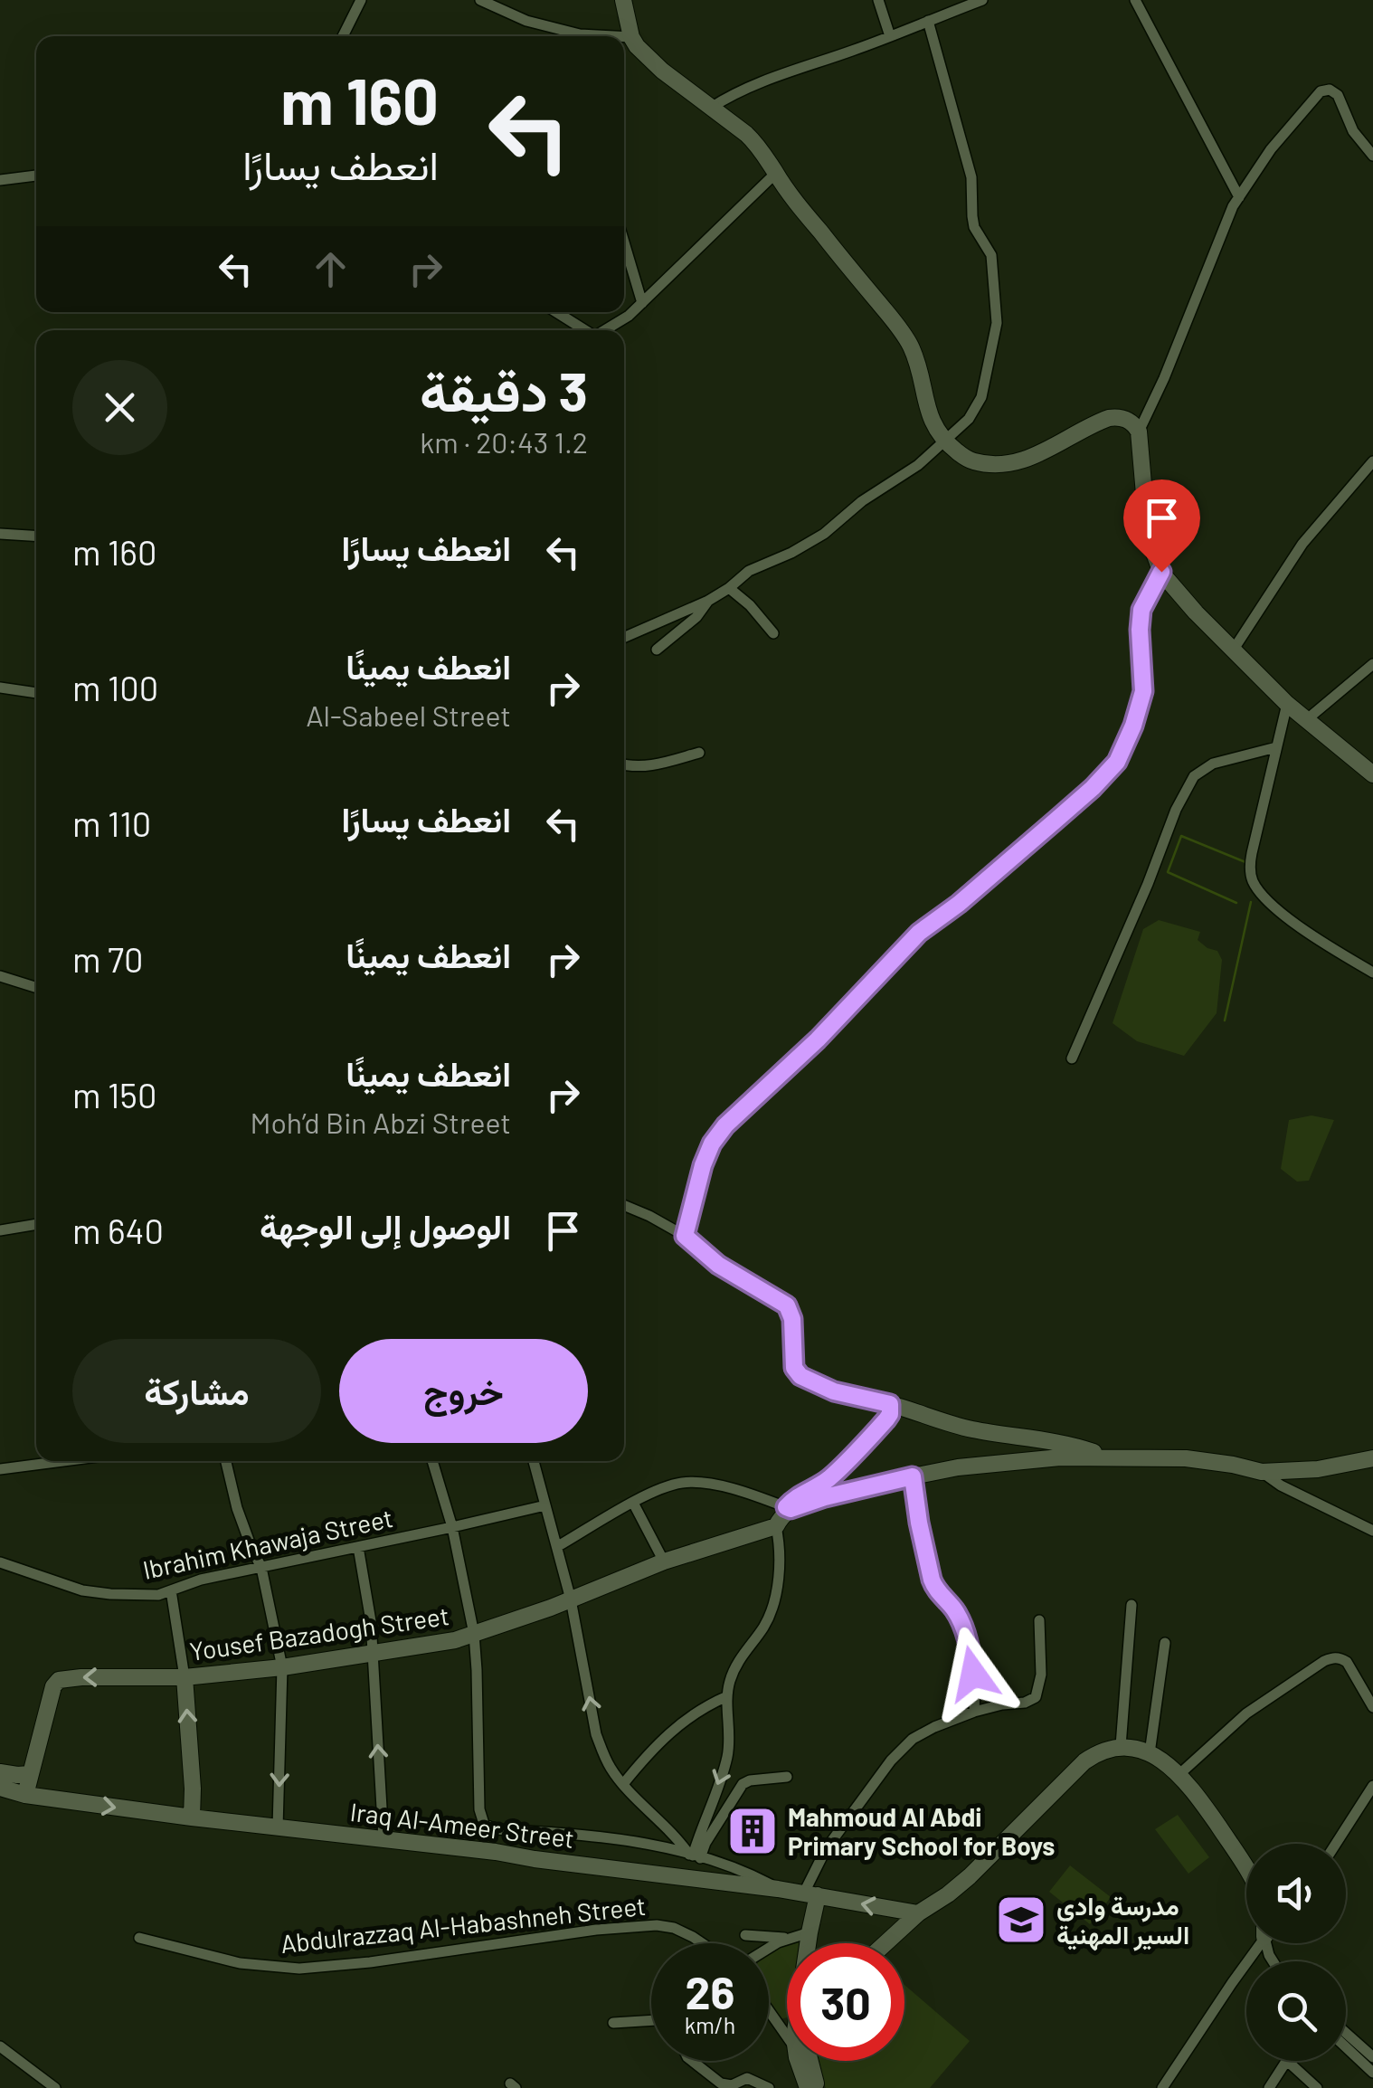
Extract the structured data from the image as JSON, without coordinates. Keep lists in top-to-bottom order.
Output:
{
  "streets": {
    "main road": ["Yousef Bazadogh Street", "Iraq Al-Ameer Street"],
    "street": ["Ibrahim Khawaja Street", "Abdulrazzaq Al-Habashneh Street"]
  },
  "places": {
    "building": ["Mahmoud Al Abdi Primary School for Boys"],
    "school or university": ["مدرسة وادي السير المهنية"]
  },
  "page": {
    "turn": ["160 m", "انعطف يسارًا"],
    "heading": ["3 دقيقة", "1.2 km · 20:43"],
    "list": [
      {
        "name": "انعطف يسارًا",
        "value": "160 m"
      },
      {
        "name": "انعطف يمينًا",
        "note": "Al-Sabeel Street",
        "value": "100 m"
      },
      {
        "name": "انعطف يسارًا",
        "value": "110 m"
      },
      {
        "name": "انعطف يمينًا",
        "value": "70 m"
      },
      {
        "name": "انعطف يمينًا",
        "note": "Moh’d Bin Abzi Street",
        "value": "150 m"
      },
      {
        "name": "الوصول إلى الوجهة",
        "value": "640 m"
      }
    ],
    "buttons": ["خروج", "مشاركة"],
    "speed": "26 km/h",
    "limit": "30"
  }
}
